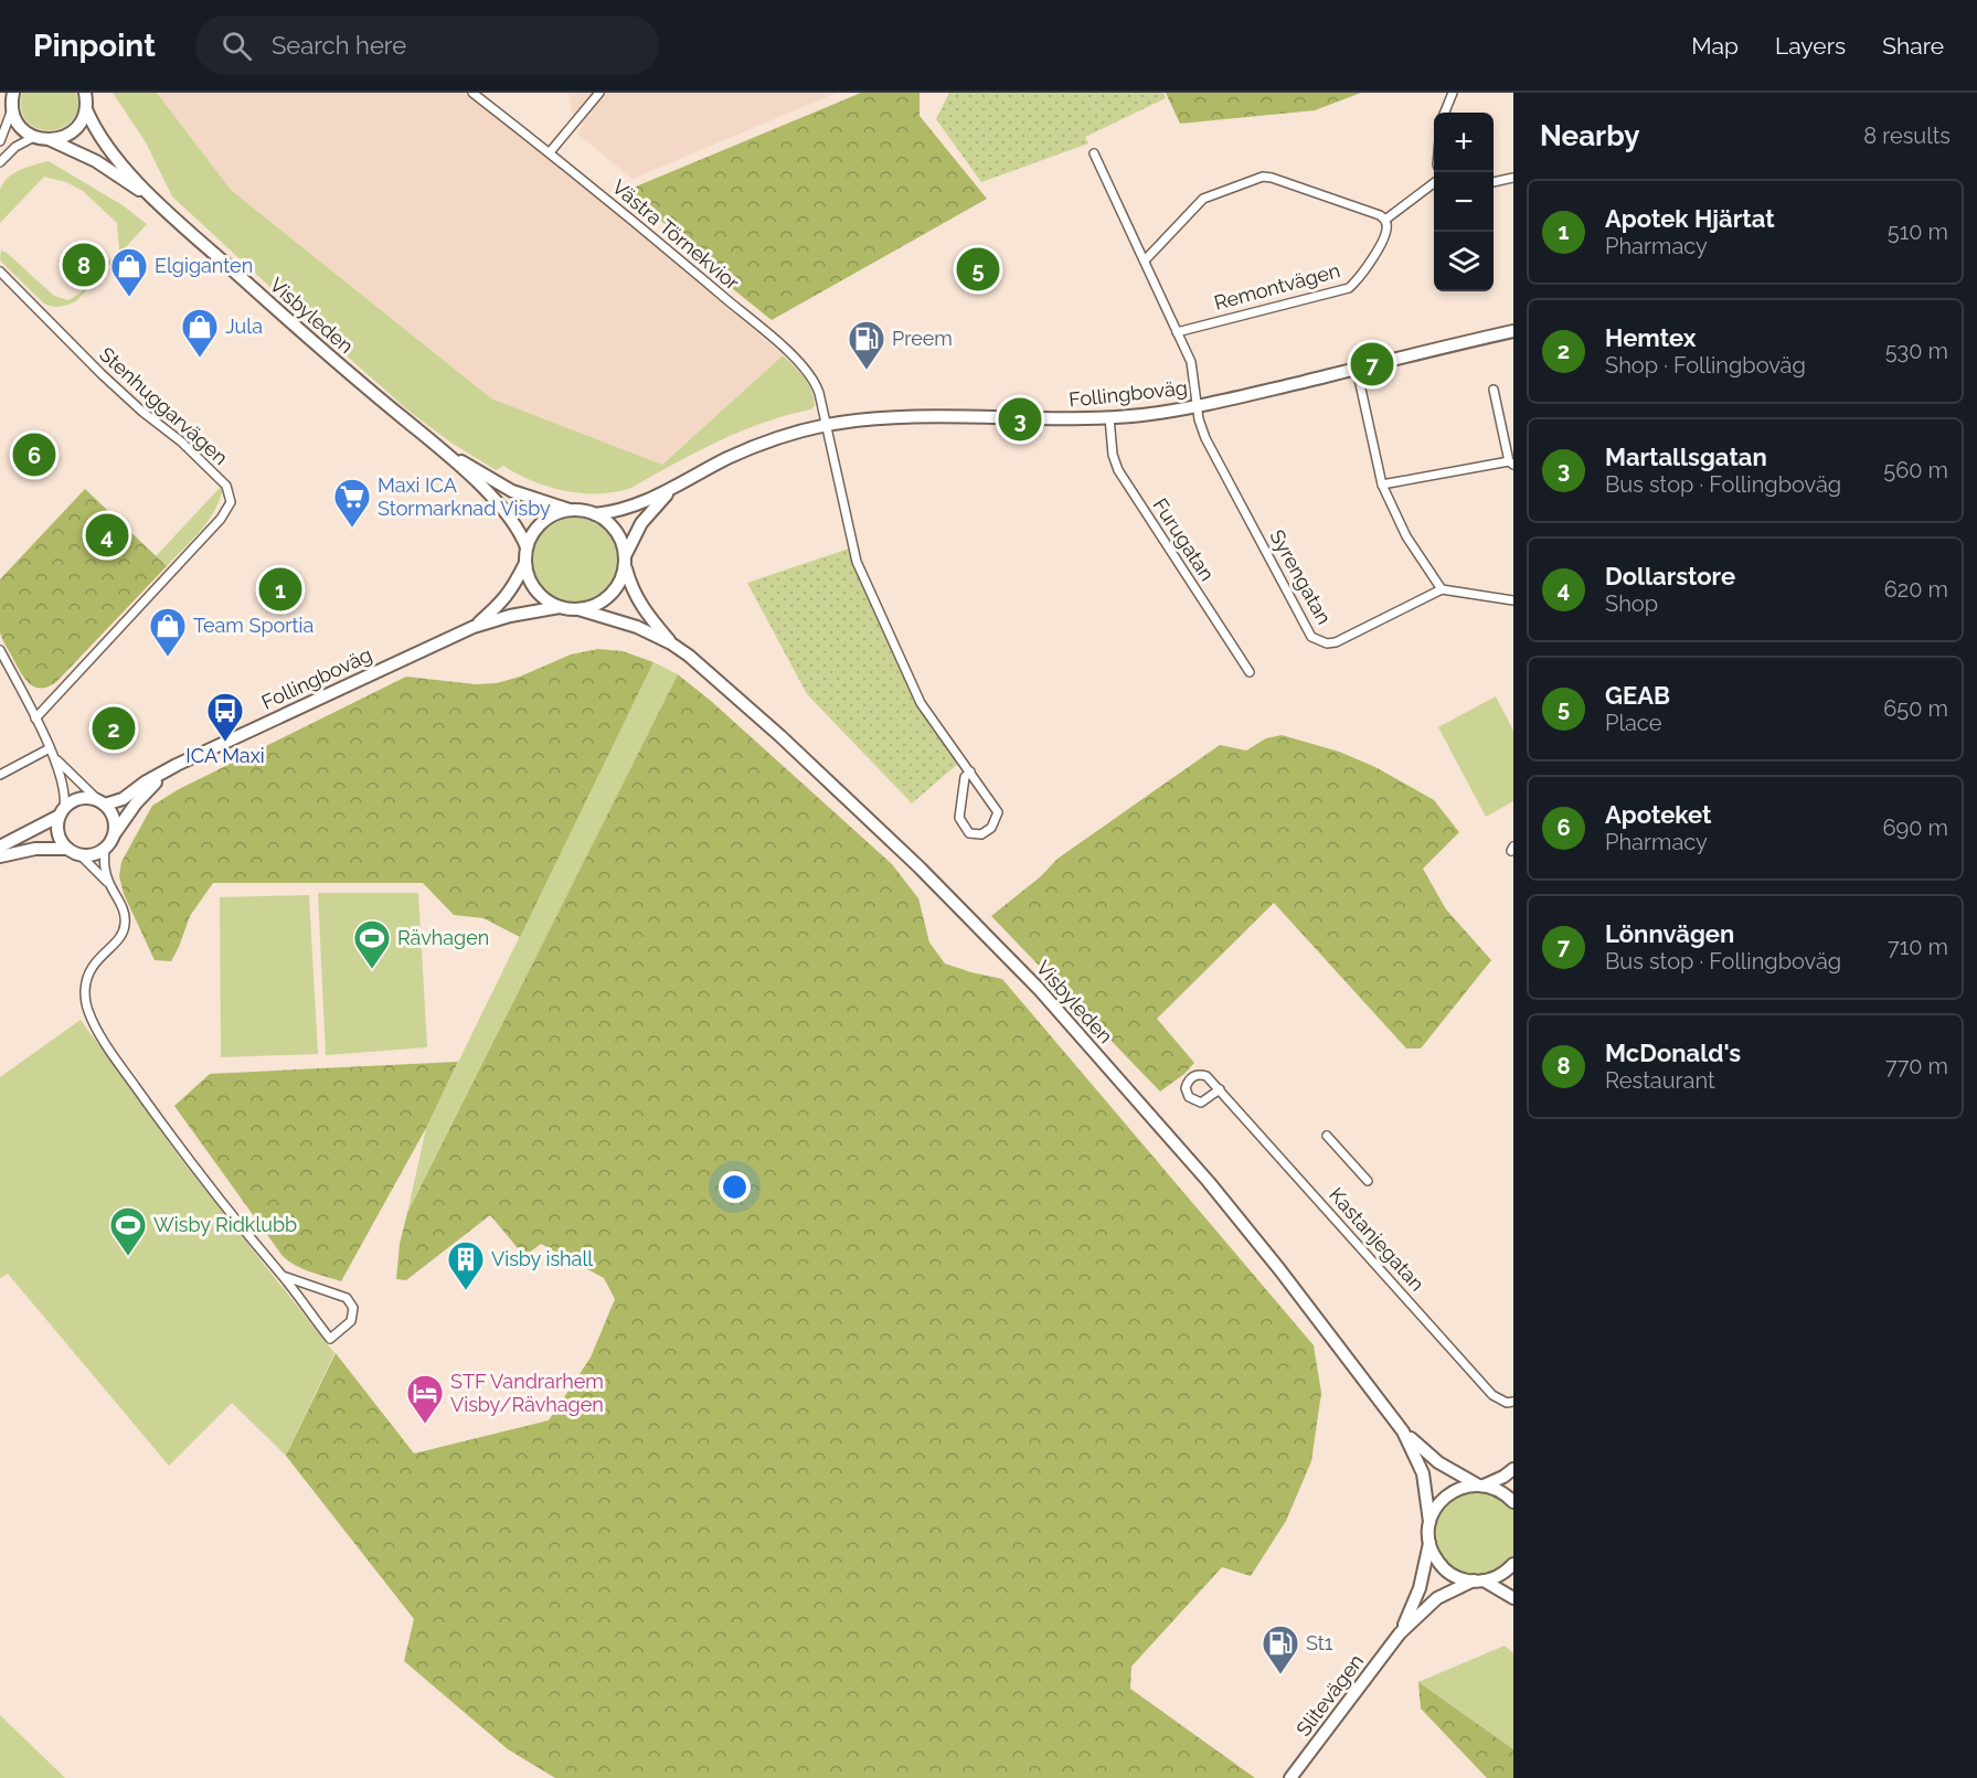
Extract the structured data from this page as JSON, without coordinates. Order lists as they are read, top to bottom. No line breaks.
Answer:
{"streets":{"main road":["Visbyleden","Follingboväg","Slitevägen"],"street":["Västra Törnekvior","Remontvägen","Stenhuggarvägen","Furugatan","Syrengatan","Kastanjegatan"]},"crossings":[["Västra Törnekvior","Follingboväg"],["Visbyleden","Follingboväg"],["Visbyleden","Slitevägen"],["Follingboväg","Furugatan"],["Follingboväg","Syrengatan"]],"places":{"shop":["Elgiganten","Jula","Team Sportia"],"fuel station":["Preem","St1"],"supermarket":["Maxi ICA Stormarknad Visby"],"bus stop":["ICA Maxi"],"sports":["Rävhagen","Wisby Ridklubb"],"building":["Visby ishall"],"hotel":["STF Vandrarhem Visby/Rävhagen"]},"page":{"header":"Pinpoint","search":"Search here","nav":["Map","Layers","Share"],"heading":["Nearby","8 results"],"map_buttons":["+","−"],"list":[{"mark":"1","name":"Apotek Hjärtat","note":"Pharmacy","value":"510 m"},{"mark":"2","name":"Hemtex","note":"Shop · Follingboväg","value":"530 m"},{"mark":"3","name":"Martallsgatan","note":"Bus stop · Follingboväg","value":"560 m"},{"mark":"4","name":"Dollarstore","note":"Shop","value":"620 m"},{"mark":"5","name":"GEAB","note":"Place","value":"650 m"},{"mark":"6","name":"Apoteket","note":"Pharmacy","value":"690 m"},{"mark":"7","name":"Lönnvägen","note":"Bus stop · Follingboväg","value":"710 m"},{"mark":"8","name":"McDonald's","note":"Restaurant","value":"770 m"}],"pins":["8","5","7","3","6","4","1","2"]}}
